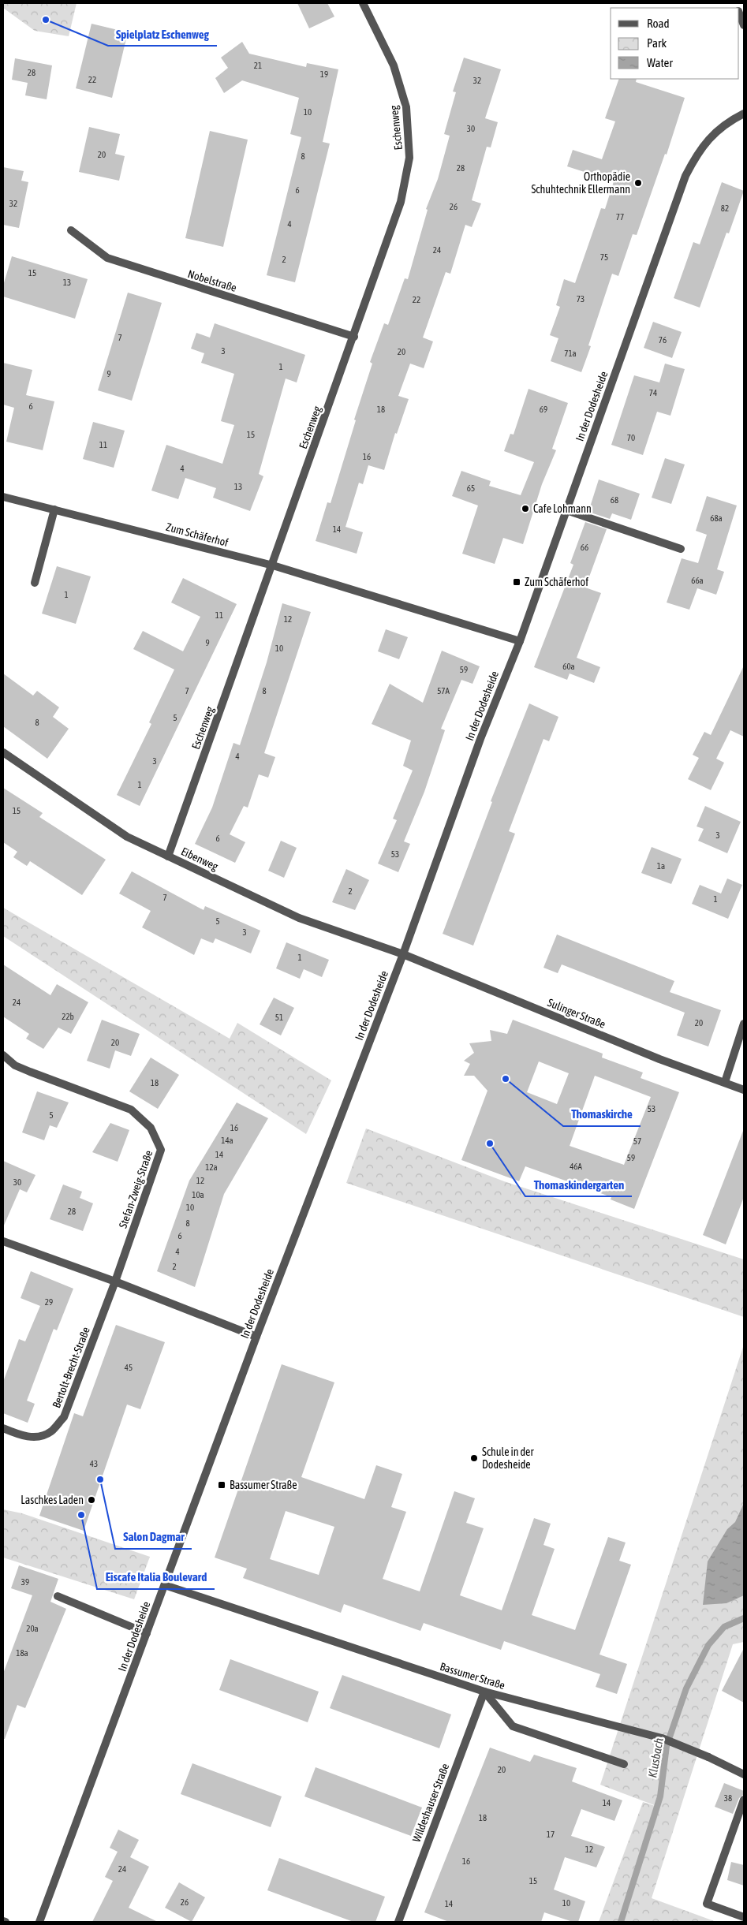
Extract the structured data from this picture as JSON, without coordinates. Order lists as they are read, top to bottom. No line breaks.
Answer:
{"streets":{"street":["Eschenweg","Nobelstraße","In der Dodesheide","Zum Schäferhof","Eibenweg","Sulinger Straße","Stefan-Zweig-Straße","Bertolt-Brecht-Straße","Bassumer Straße","Wildeshauser Straße"]},"crossings":[["Eschenweg","Nobelstraße"],["Eschenweg","Zum Schäferhof"],["Eschenweg","Eibenweg"],["In der Dodesheide","Zum Schäferhof"],["In der Dodesheide","Eibenweg"],["In der Dodesheide","Sulinger Straße"],["In der Dodesheide","Bassumer Straße"],["Eibenweg","Sulinger Straße"],["Stefan-Zweig-Straße","Bertolt-Brecht-Straße"],["Bassumer Straße","Wildeshauser Straße"]],"water":["Klusbach"],"places":{"other":["Spielplatz Eschenweg","Orthopädie Schuhtechnik Ellermann","Cafe Lohmann","Thomaskirche","Thomaskindergarten","Schule in der Dodesheide","Salon Dagmar","Laschkes Laden","Eiscafe Italia Boulevard"],"transit":["Zum Schäferhof","Bassumer Straße"]},"house_numbers":["21","28","19","22","32","10","30","20","8","28","6","32","26","82","77","4","24","75","2","15","13","73","22","7","76","3","20","71a","1","9","74","6","18","69","15","70","11","16","4","13","65","68","68a","14","66","66a","1","11","12","9","10","60a","59","7","8","57A","5","8","4","3","1","15","3","6","53","1a","2","7","1","5","3","1","24","22b","51","20","20","18","53","5","16","14a","57","14","59","46A","12a","12","30","10a","10","28","8","6","4","2","29","45","43","39","20a","18a","20","38","14","18","17","12","16","24","15","26","10","14"],"legend":["Road","Park","Water"]}
